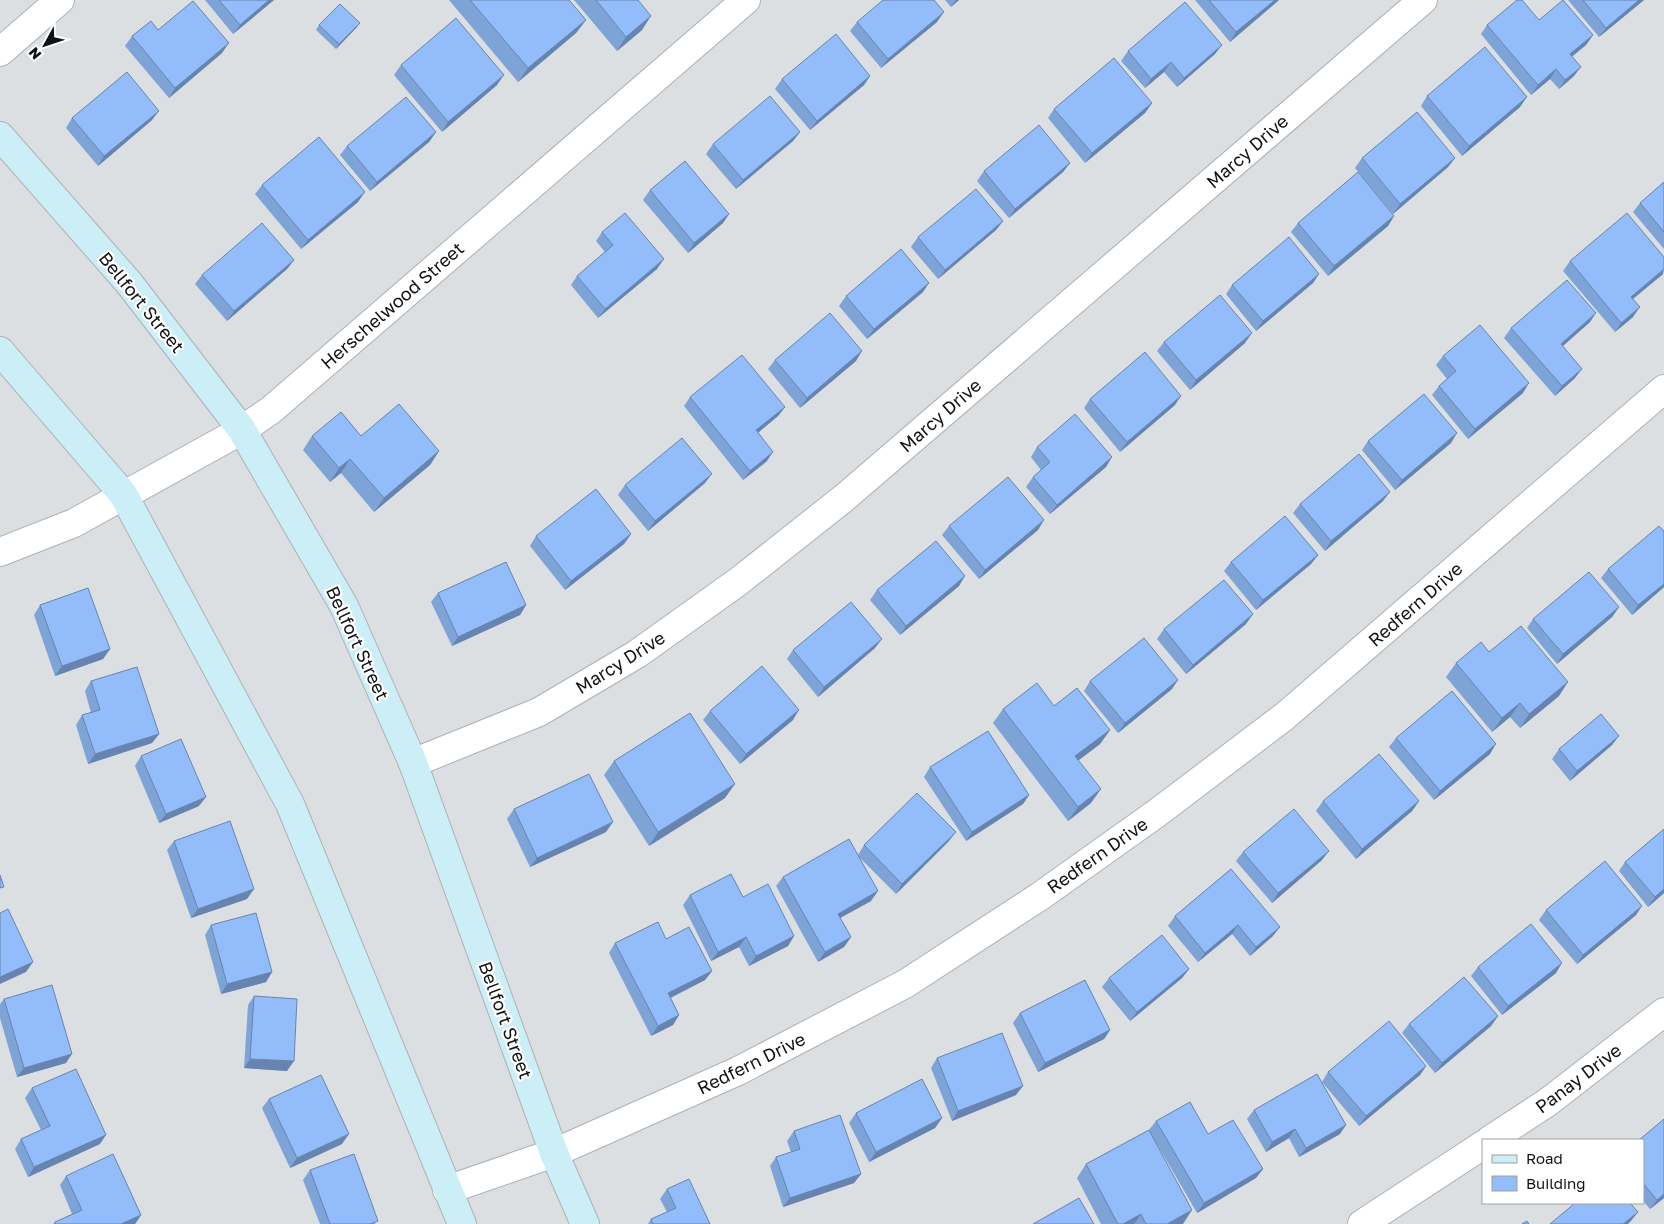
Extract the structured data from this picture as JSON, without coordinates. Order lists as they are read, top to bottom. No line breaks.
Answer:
{"streets":{"main road":["Bellfort Street"],"street":["Marcy Drive","Herschelwood Street","Redfern Drive","Panay Drive"]},"crossings":[["Marcy Drive","Bellfort Street"],["Bellfort Street","Herschelwood Street"],["Bellfort Street","Redfern Drive"]],"legend":["Road","Building"],"north":"bottom left"}
